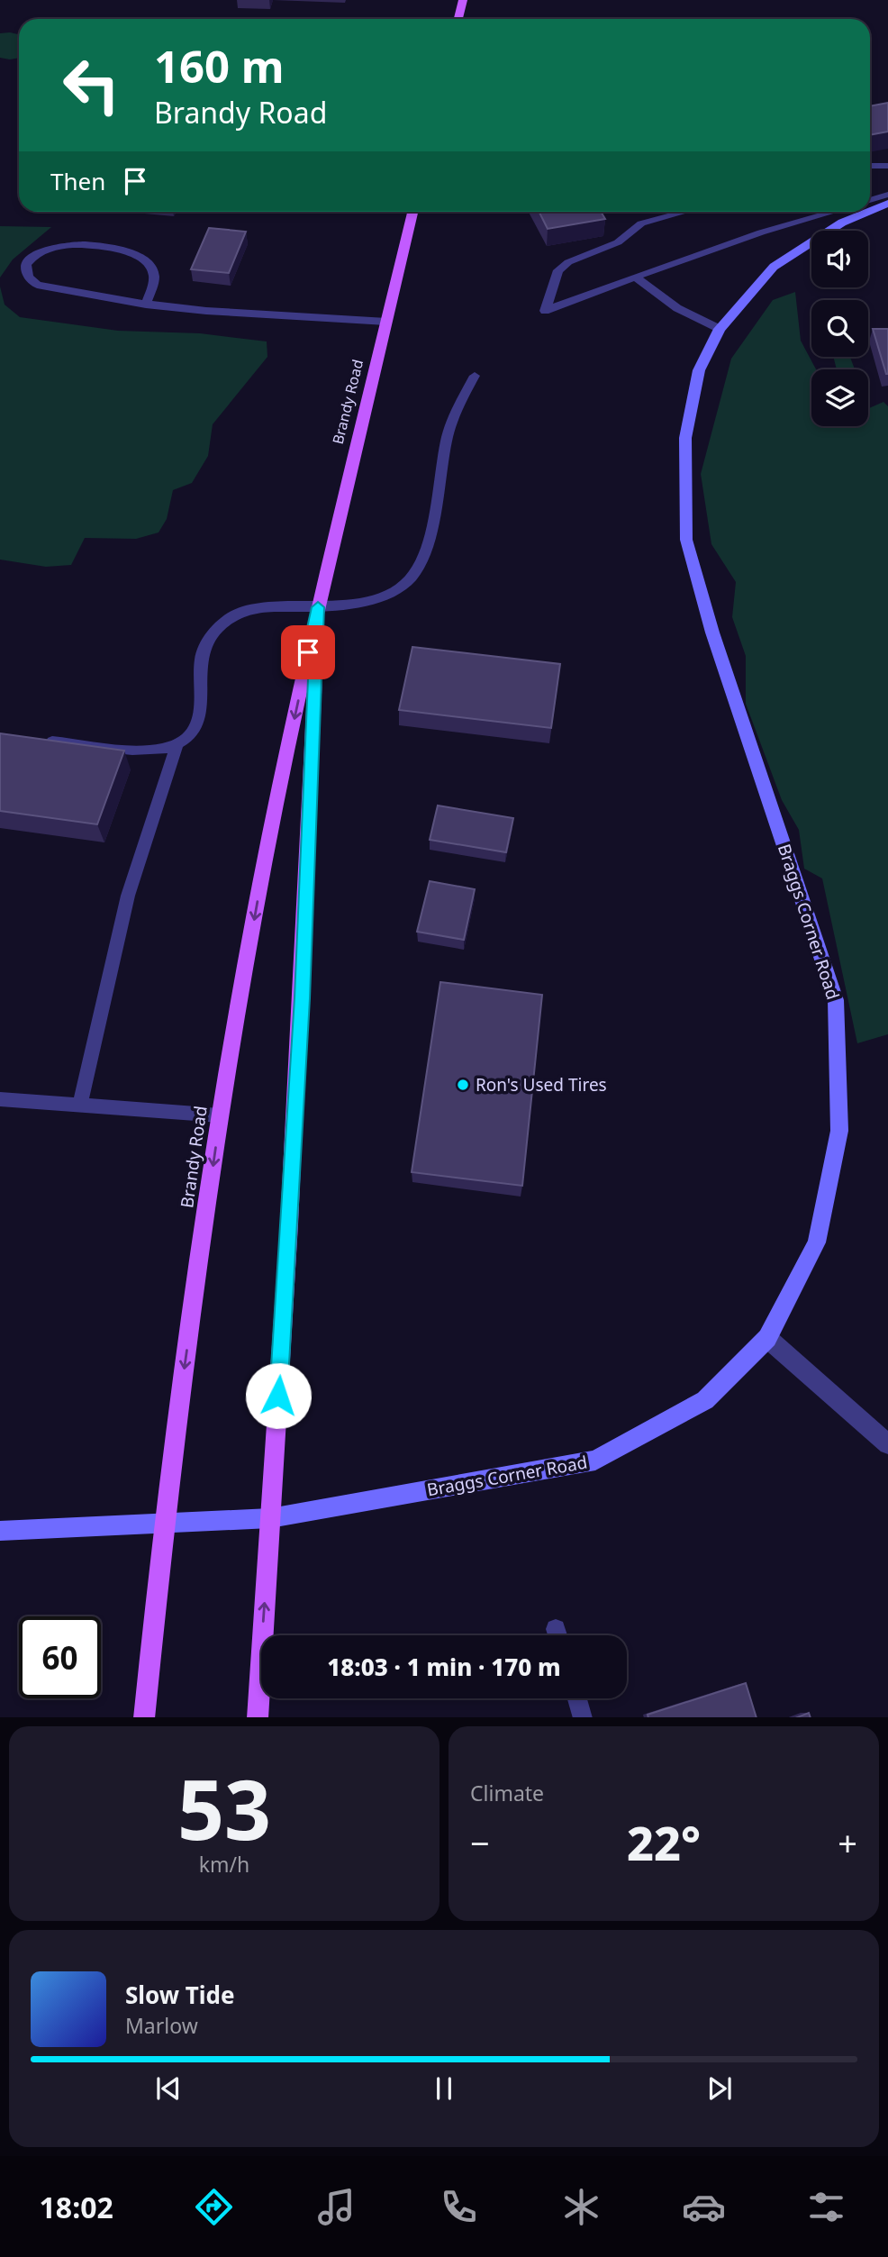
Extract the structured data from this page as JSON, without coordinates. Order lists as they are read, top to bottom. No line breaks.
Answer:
{"streets":{"main road":["Brandy Road","Braggs Corner Road"]},"crossings":[["Brandy Road","Braggs Corner Road"]],"places":["Ron's Used Tires"],"page":{"turn":["160 m","Brandy Road"],"then":"Then","limit":"60","trip":"18:03 · 1 min · 170 m","tile":[["53","km/h"],"Climate"],"heat":["−","22°","+"],"song":["Slow Tide","Marlow"],"tabs":"18:02"}}
